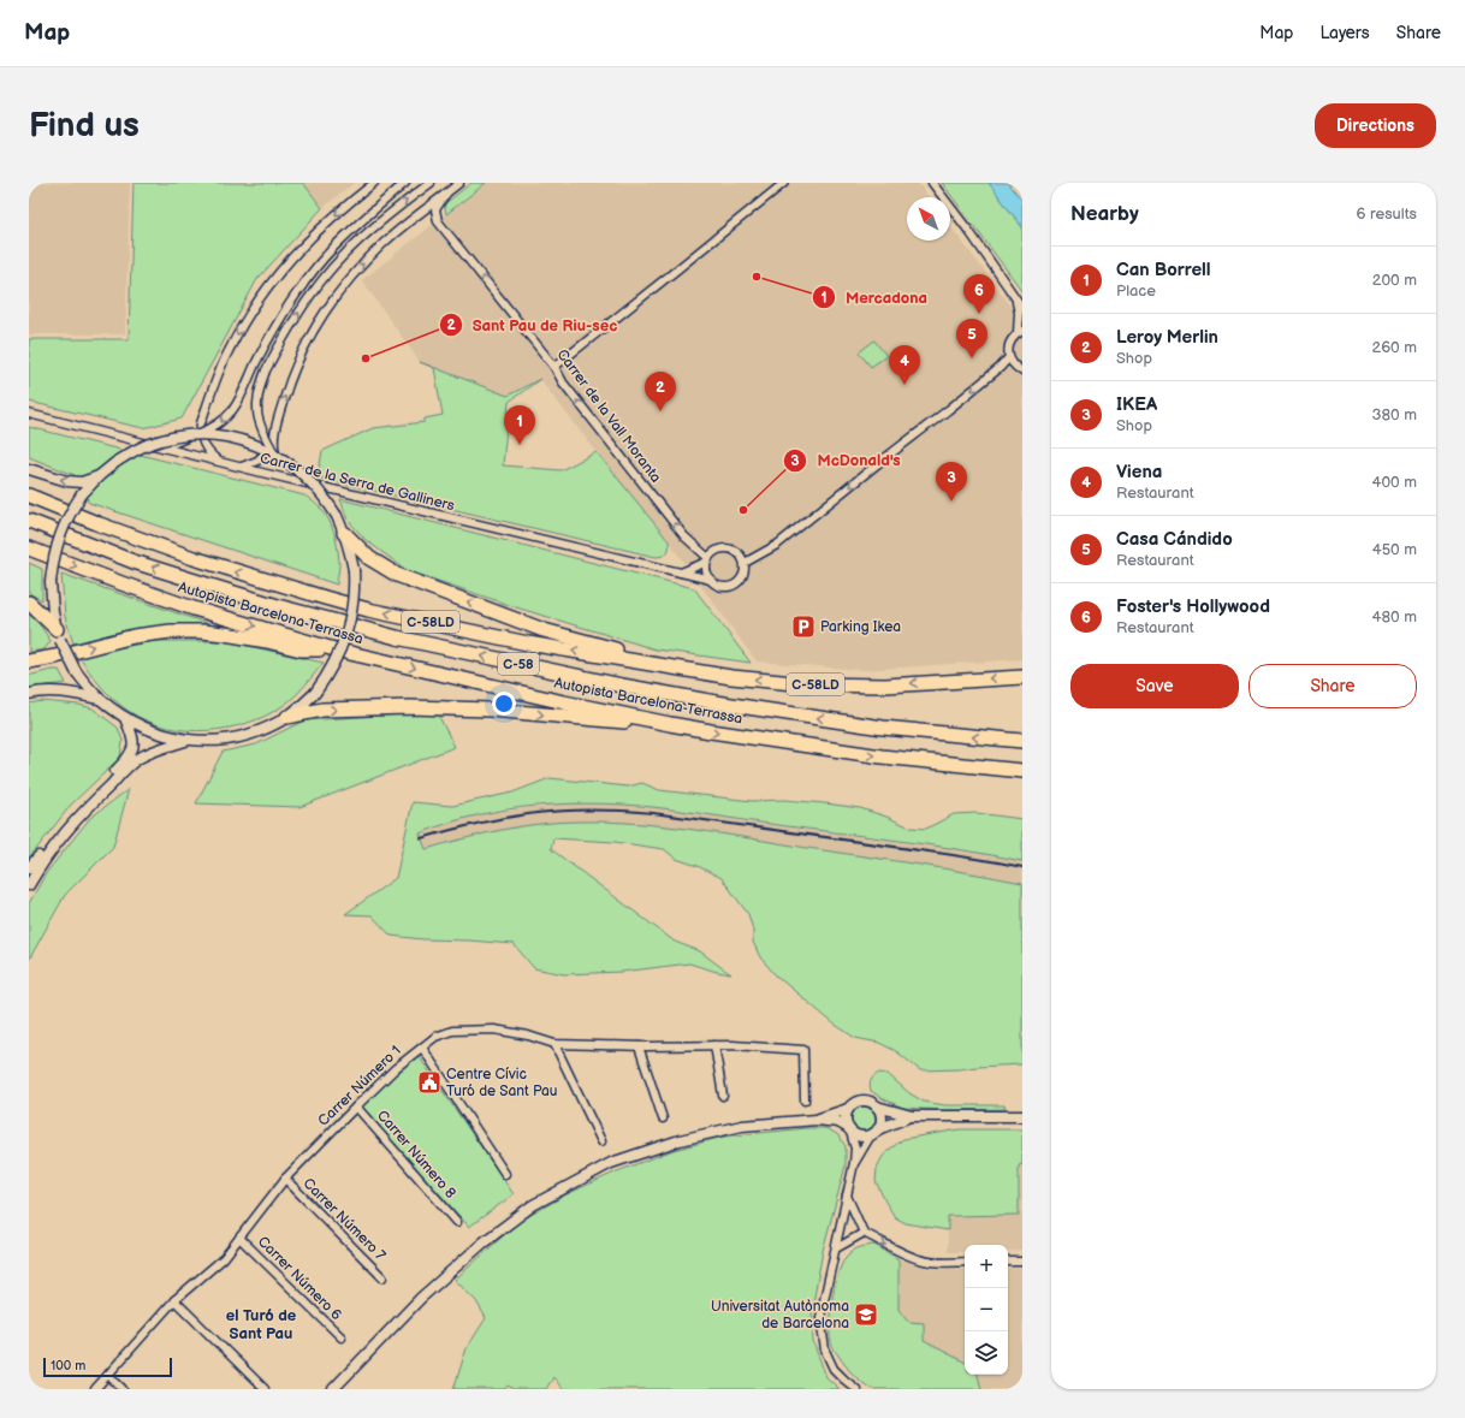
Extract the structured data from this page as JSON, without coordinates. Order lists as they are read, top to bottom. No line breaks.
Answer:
{"streets":{"highway":["Autopista Barcelona-Terrassa","C-58LD","C-58"],"street":["Carrer de la Vall Moranta","Carrer de la Serra de Galliners","Carrer Número 1","Carrer Número 8","Carrer Número 7","Carrer Número 6"]},"crossings":[["Carrer de la Vall Moranta","Carrer de la Serra de Galliners"],["Carrer Número 1","Carrer Número 8"],["Carrer Número 1","Carrer Número 7"],["Carrer Número 1","Carrer Número 6"]],"one_way":["Carrer de la Vall Moranta"],"districts":["el Turó de Sant Pau"],"places":{"other":["Mercadona","Sant Pau de Riu-sec","McDonald's"],"parking":["Parking Ikea"],"public building":["Centre Cívic Turó de Sant Pau"],"school or university":["Universitat Autònoma de Barcelona"]},"scale_bar":"100 m","north":"top left","page":{"header":"Map","nav":["Map","Layers","Share"],"buttons":["Directions",["Save","Share"]],"title":"Find us","heading":["Nearby","6 results"],"list":[{"mark":"1","name":"Can Borrell","note":"Place","value":"200 m"},{"mark":"2","name":"Leroy Merlin","note":"Shop","value":"260 m"},{"mark":"3","name":"IKEA","note":"Shop","value":"380 m"},{"mark":"4","name":"Viena","note":"Restaurant","value":"400 m"},{"mark":"5","name":"Casa Cándido","note":"Restaurant","value":"450 m"},{"mark":"6","name":"Foster's Hollywood","note":"Restaurant","value":"480 m"}],"pins":["6","5","4","2","1","3"],"map_buttons":["+","−"],"scale":"100 m"}}
